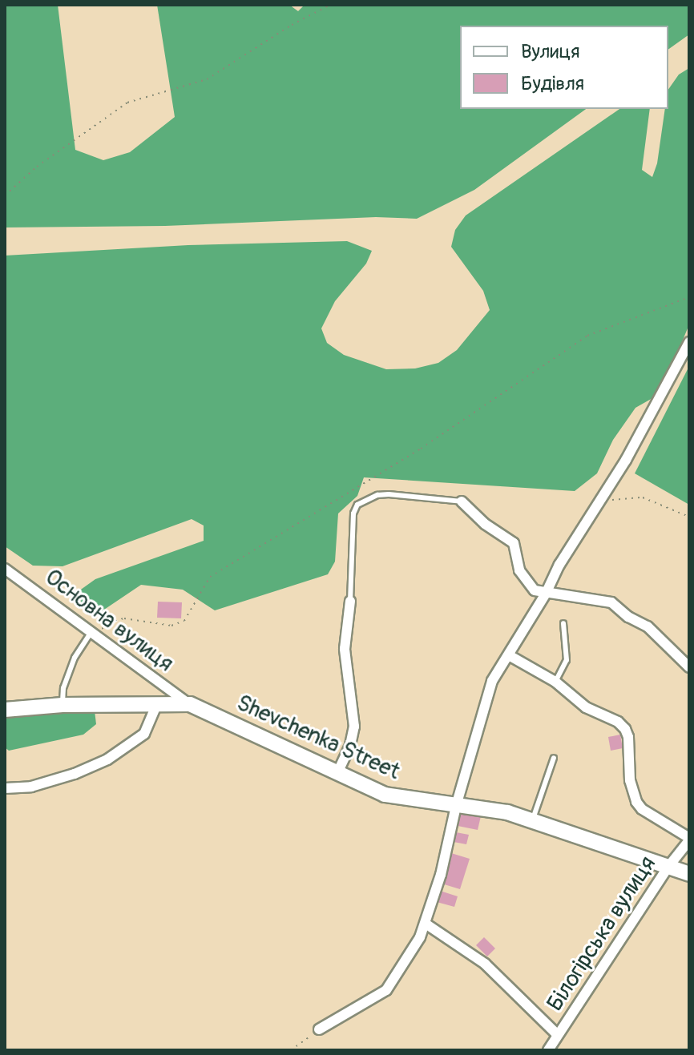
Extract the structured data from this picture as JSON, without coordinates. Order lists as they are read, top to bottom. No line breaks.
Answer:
{"streets":{"street":["Основна вулиця","Shevchenka Street","Білогірська вулиця"]},"crossings":[["Основна вулиця","Shevchenka Street"],["Shevchenka Street","Білогірська вулиця"]],"legend":["Вулиця","Будівля"]}
